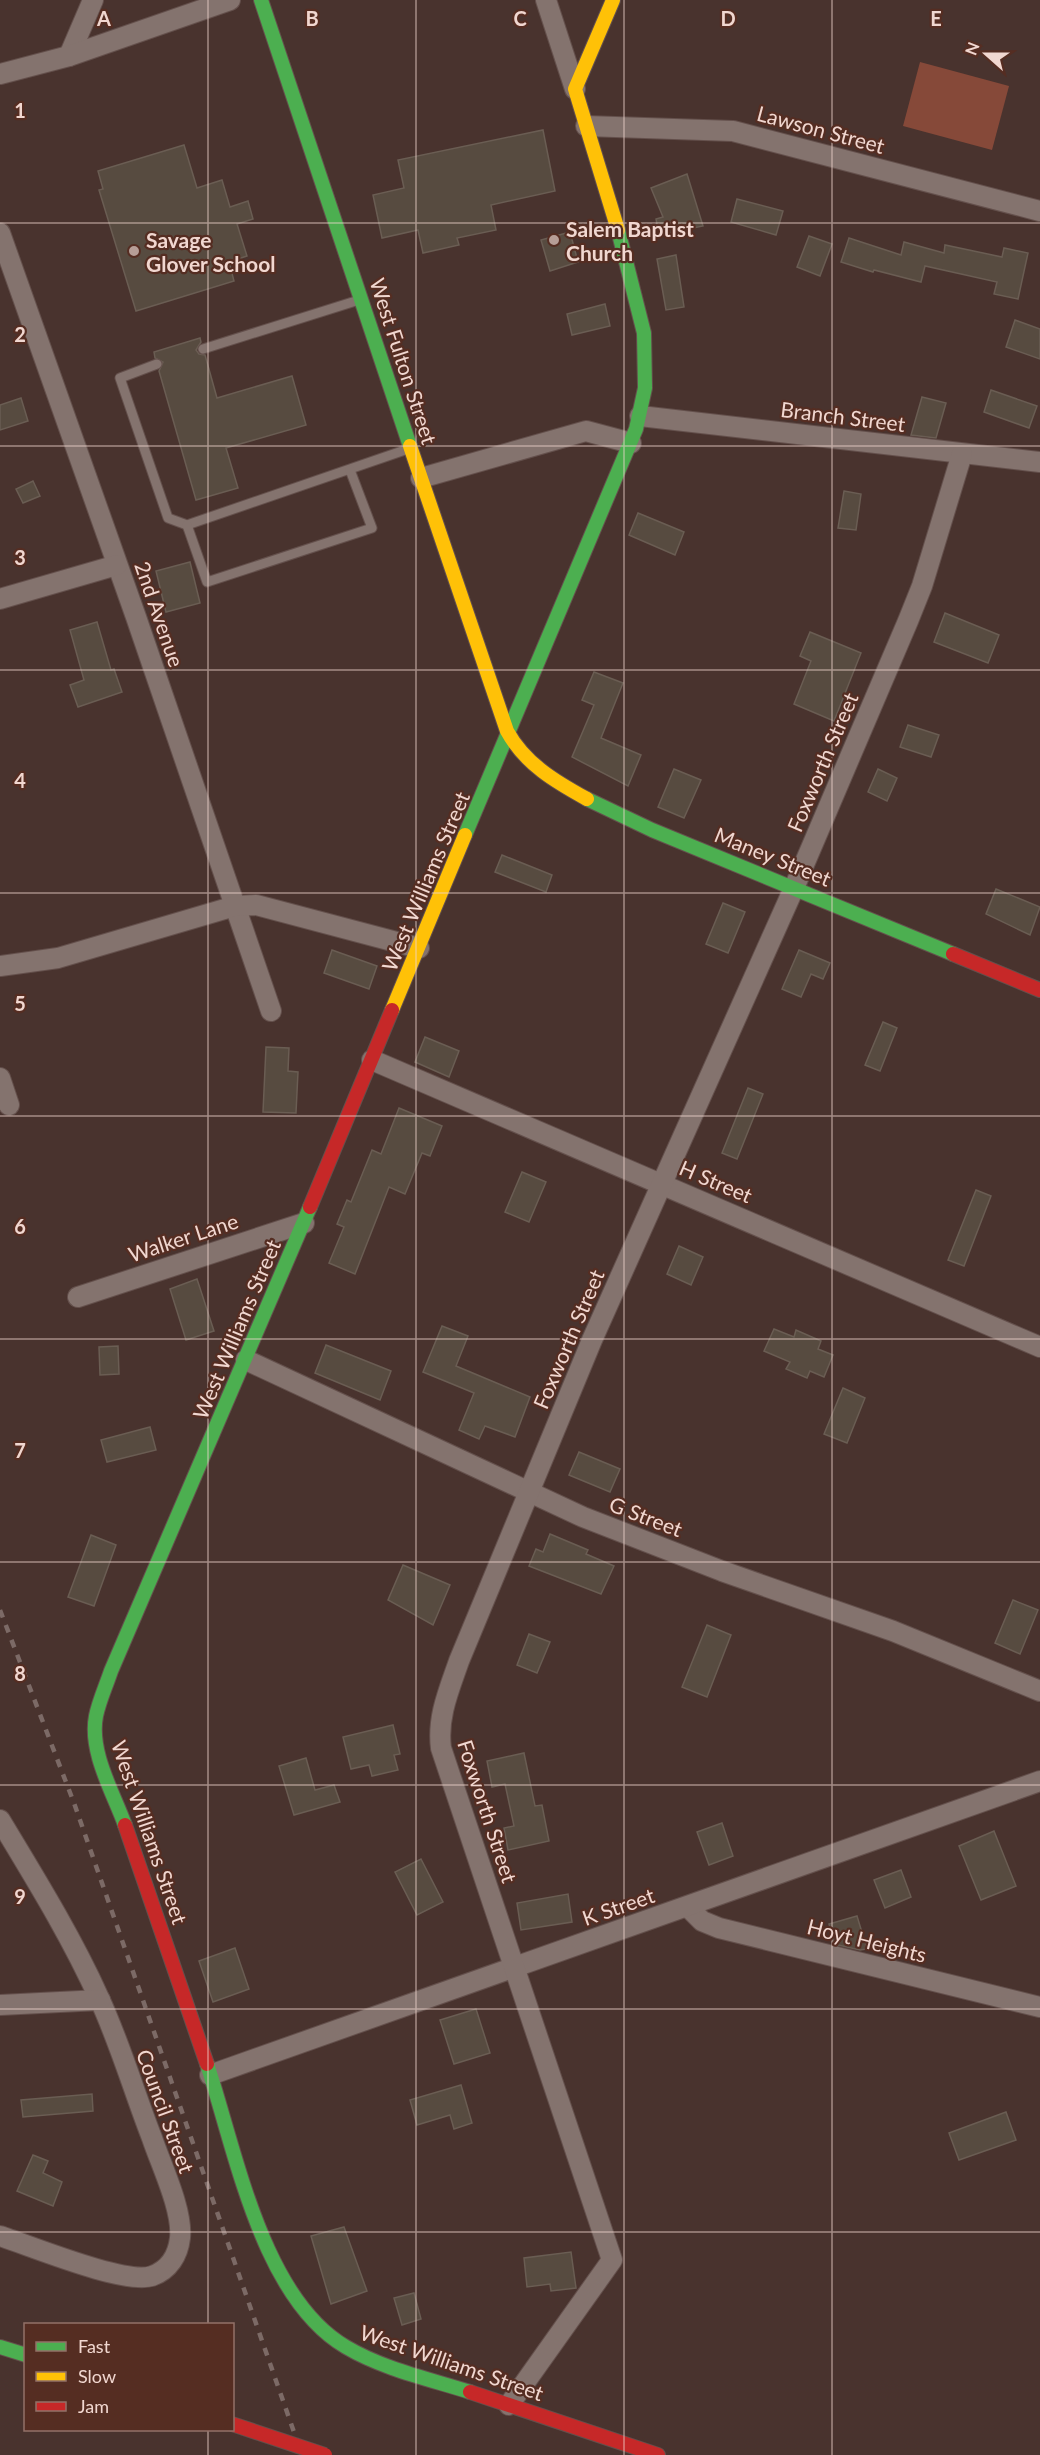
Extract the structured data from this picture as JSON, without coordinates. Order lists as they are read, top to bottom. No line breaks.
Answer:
{"streets":{"main road":["West Fulton Street","Maney Street","West Williams Street"],"street":["Lawson Street","Branch Street","2nd Avenue","Foxworth Street","H Street","Walker Lane","G Street","K Street","Hoyt Heights","Council Street"]},"crossings":[["Lawson Street","West Williams Street"],["West Fulton Street","Maney Street"],["West Fulton Street","West Williams Street"],["Branch Street","Foxworth Street"],["Branch Street","West Williams Street"],["Foxworth Street","Maney Street"],["Foxworth Street","West Williams Street"],["Foxworth Street","H Street"],["Foxworth Street","G Street"],["Foxworth Street","K Street"],["Maney Street","West Williams Street"],["West Williams Street","H Street"],["West Williams Street","Walker Lane"],["West Williams Street","G Street"],["West Williams Street","K Street"],["K Street","Hoyt Heights"]],"places":["Salem Baptist Church","Savage Glover School"],"legend":["Fast","Slow","Jam"],"north":"left","grid":{"columns":["A","B","C","D","E"],"rows":["1","2","3","4","5","6","7","8","9"]}}
